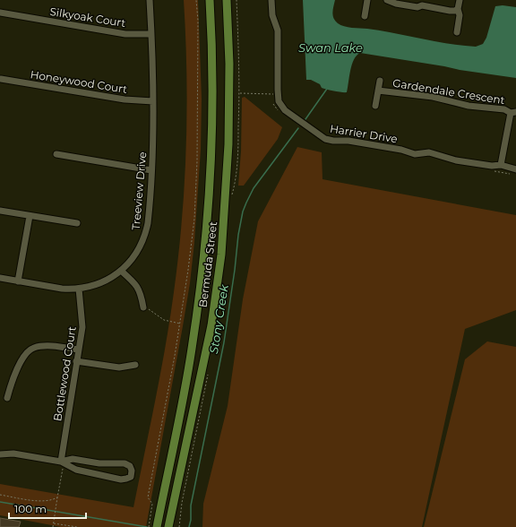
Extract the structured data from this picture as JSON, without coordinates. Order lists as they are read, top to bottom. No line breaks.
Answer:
{"streets":{"main road":["Bermuda Street"],"street":["Silkyoak Court","Honeywood Court","Gardendale Crescent","Harrier Drive","Treeview Drive","Bottlewood Court"]},"crossings":[["Silkyoak Court","Treeview Drive"],["Honeywood Court","Treeview Drive"],["Treeview Drive","Bottlewood Court"]],"water":["Swan Lake","Stony Creek"],"scale_bar":"100 m"}
